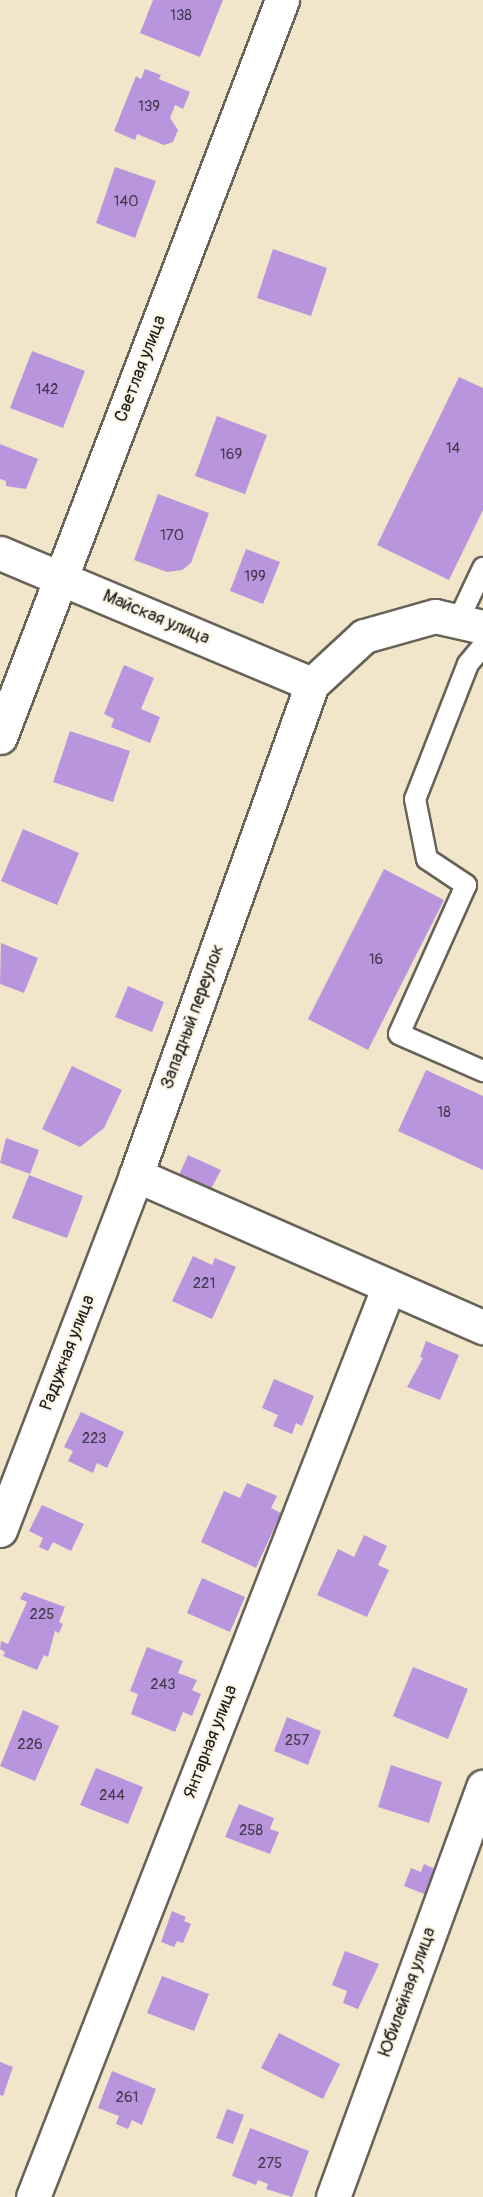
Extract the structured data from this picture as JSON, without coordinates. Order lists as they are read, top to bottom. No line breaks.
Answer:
{"streets":{"street":["Светлая улица","Майская улица","Западный переулок","Радужная улица","Янтарная улица","Юбилейная улица"]},"crossings":[["Светлая улица","Майская улица"],["Майская улица","Западный переулок"],["Западный переулок","Радужная улица"]],"house_numbers":["138","139","140","142","14","169","170","199","16","18","221","223","225","243","257","226","244","258","261","275"]}
